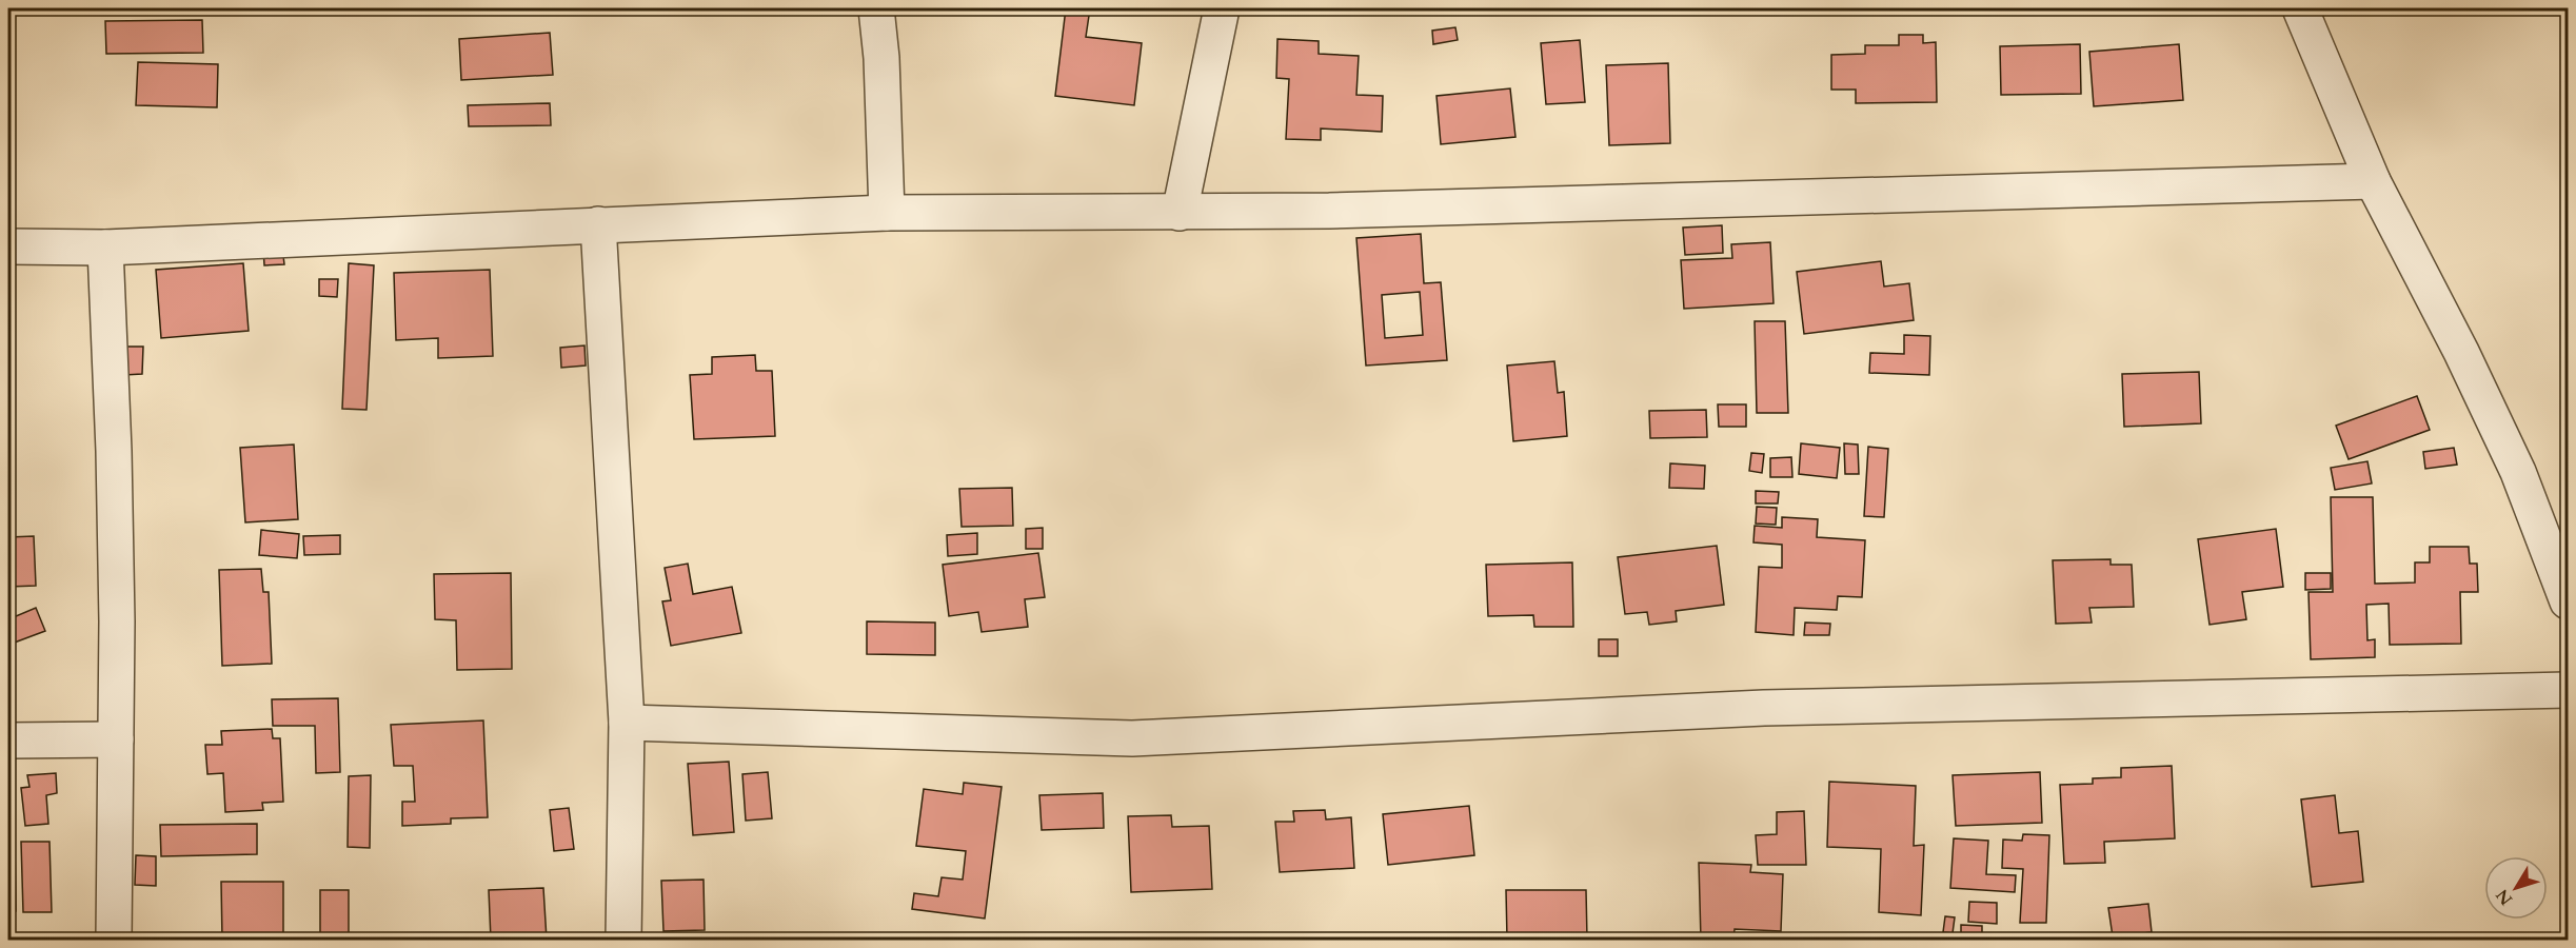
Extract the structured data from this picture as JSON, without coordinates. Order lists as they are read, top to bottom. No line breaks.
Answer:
{"north":"bottom left"}
